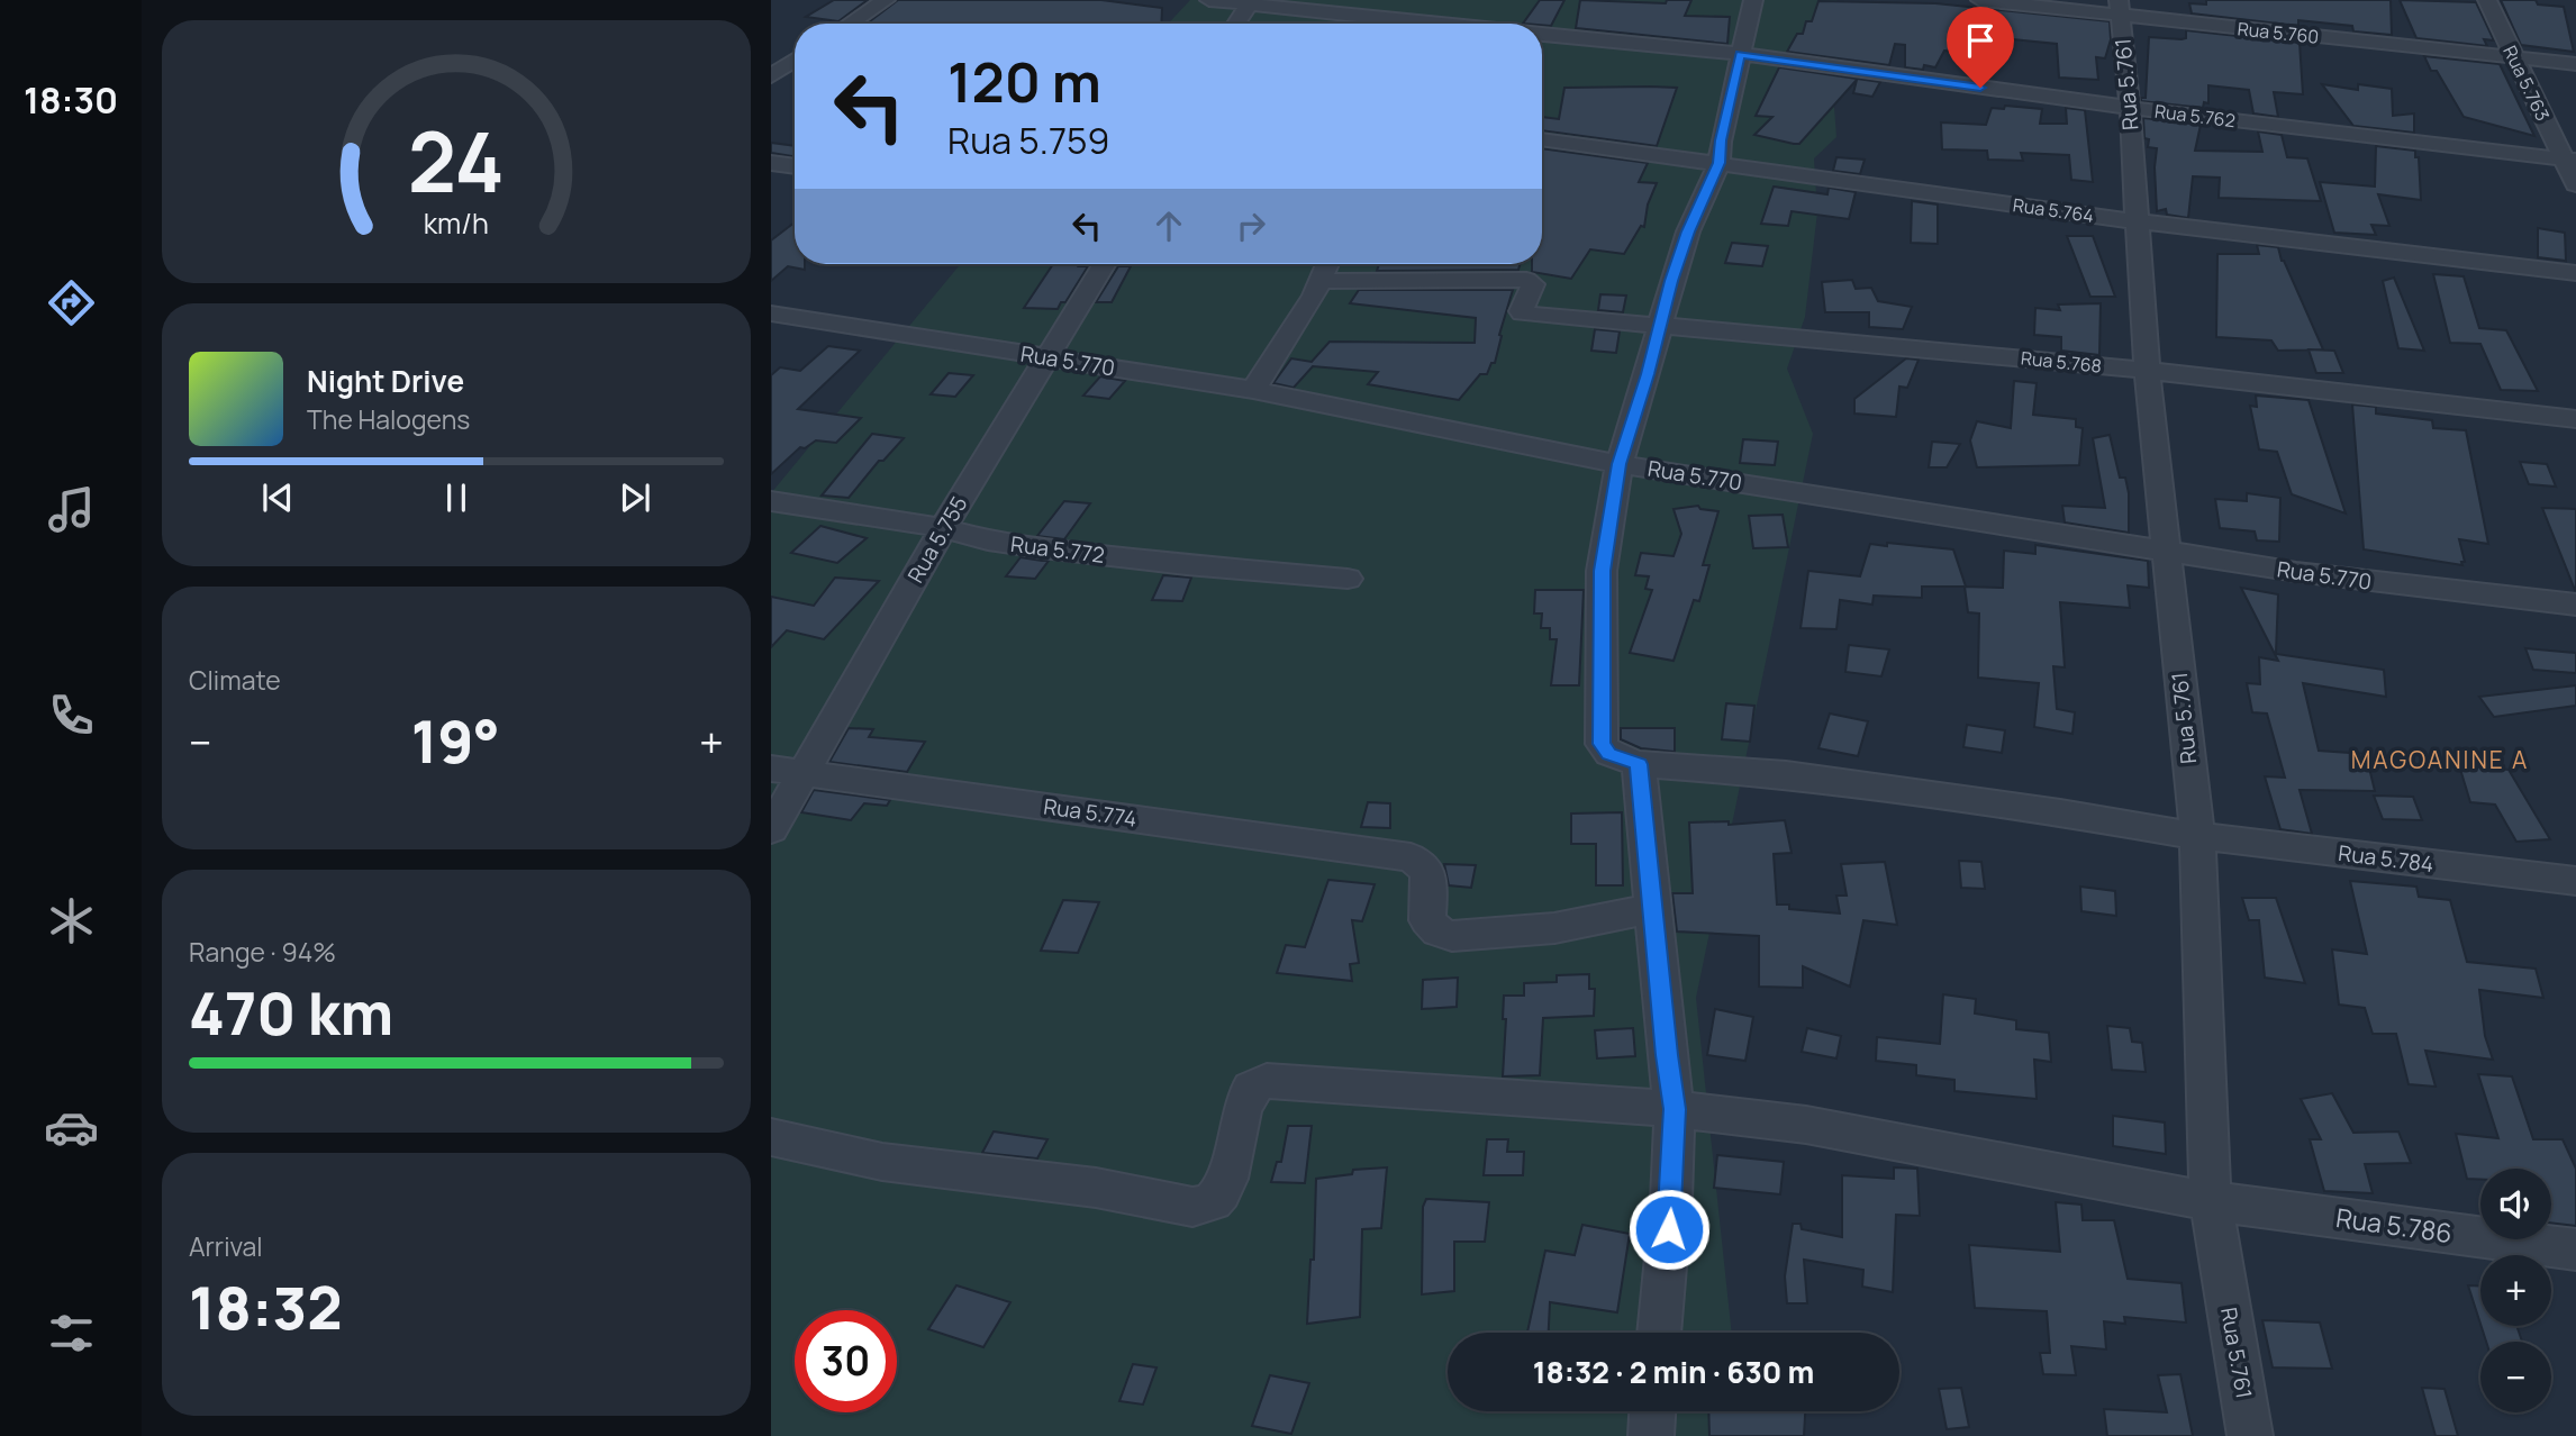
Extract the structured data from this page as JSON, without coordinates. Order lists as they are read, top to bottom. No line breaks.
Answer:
{"streets":{"street":["Rua 5.760","Rua 5.763","Rua 5.761","Rua 5.762","Rua 5.764","Rua 5.770","Rua 5.768","Rua 5.755","Rua 5.772","Rua 5.774","Rua 5.784","Rua 5.786"]},"crossings":[["Rua 5.760","Rua 5.763"],["Rua 5.760","Rua 5.761"],["Rua 5.763","Rua 5.762"],["Rua 5.761","Rua 5.762"],["Rua 5.761","Rua 5.764"],["Rua 5.761","Rua 5.770"],["Rua 5.761","Rua 5.768"],["Rua 5.761","Rua 5.784"],["Rua 5.761","Rua 5.786"],["Rua 5.770","Rua 5.755"],["Rua 5.755","Rua 5.772"],["Rua 5.755","Rua 5.774"]],"districts":["MAGOANINE A"],"page":{"tabs":"18:30","turn":["120 m","Rua 5.759"],"song":["Night Drive","The Halogens"],"tile":["Climate",["Range · 94%","470 km"],["Arrival","18:32"]],"heat":["−","19°","+"],"map_buttons":["+","−"],"limit":"30","trip":"18:32 · 2 min · 630 m","gauge":["24","km/h"]}}
